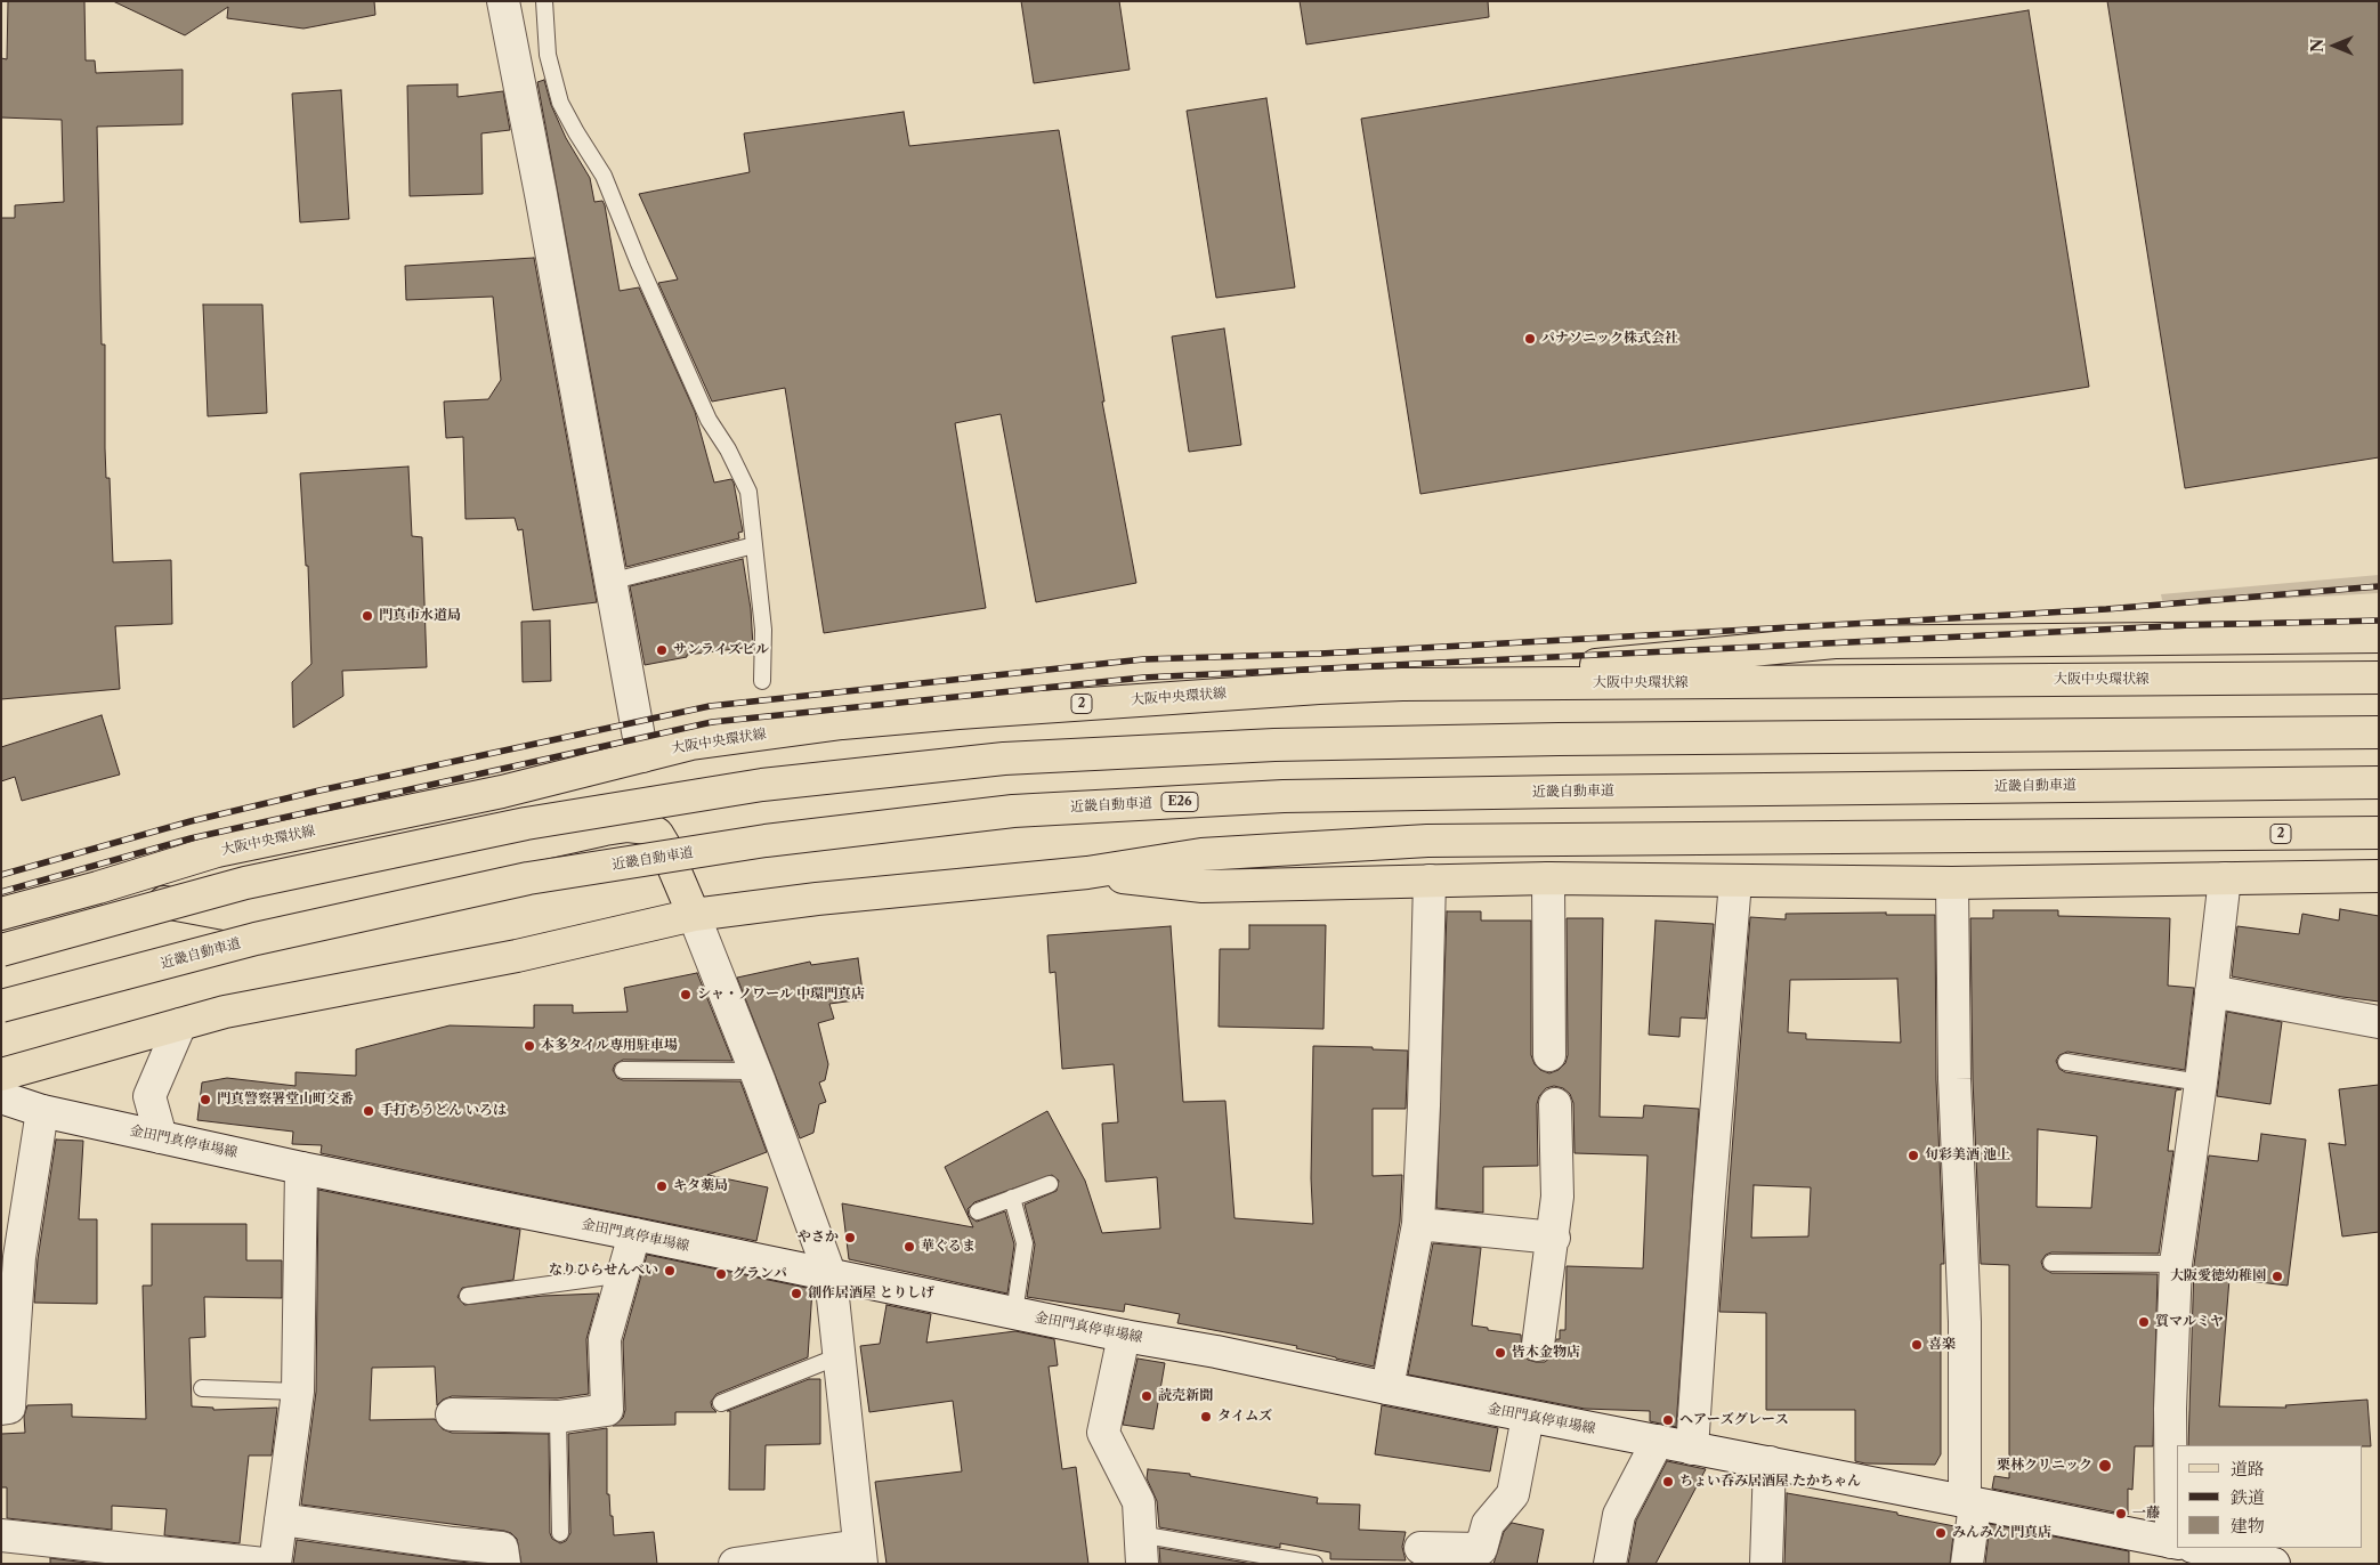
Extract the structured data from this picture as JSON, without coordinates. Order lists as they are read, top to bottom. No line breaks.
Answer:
{"streets":{"main road":["大阪中央環状線","2","近畿自動車道","E26"],"street":["金田門真停車場線"]},"places":["パナソニック株式会社","門真市水道局","サンライズビル","シャ・ノワール 中環門真店","本多タイル専用駐車場","門真警察署堂山町交番","手打ちうどん いろは","旬彩美酒 池上","キタ薬局","やさか","華ぐるま","なりひらせんべい","グランパ","大阪愛徳幼稚園","創作居酒屋 とりしげ","質マルミヤ","喜楽","皆木金物店","読売新聞","タイムズ","ヘアーズグレース","栗林クリニック","ちょい呑み居酒屋 たかちゃん","一藤","みんみん 門真店"],"legend":["道路","鉄道","建物"],"north":"left"}
